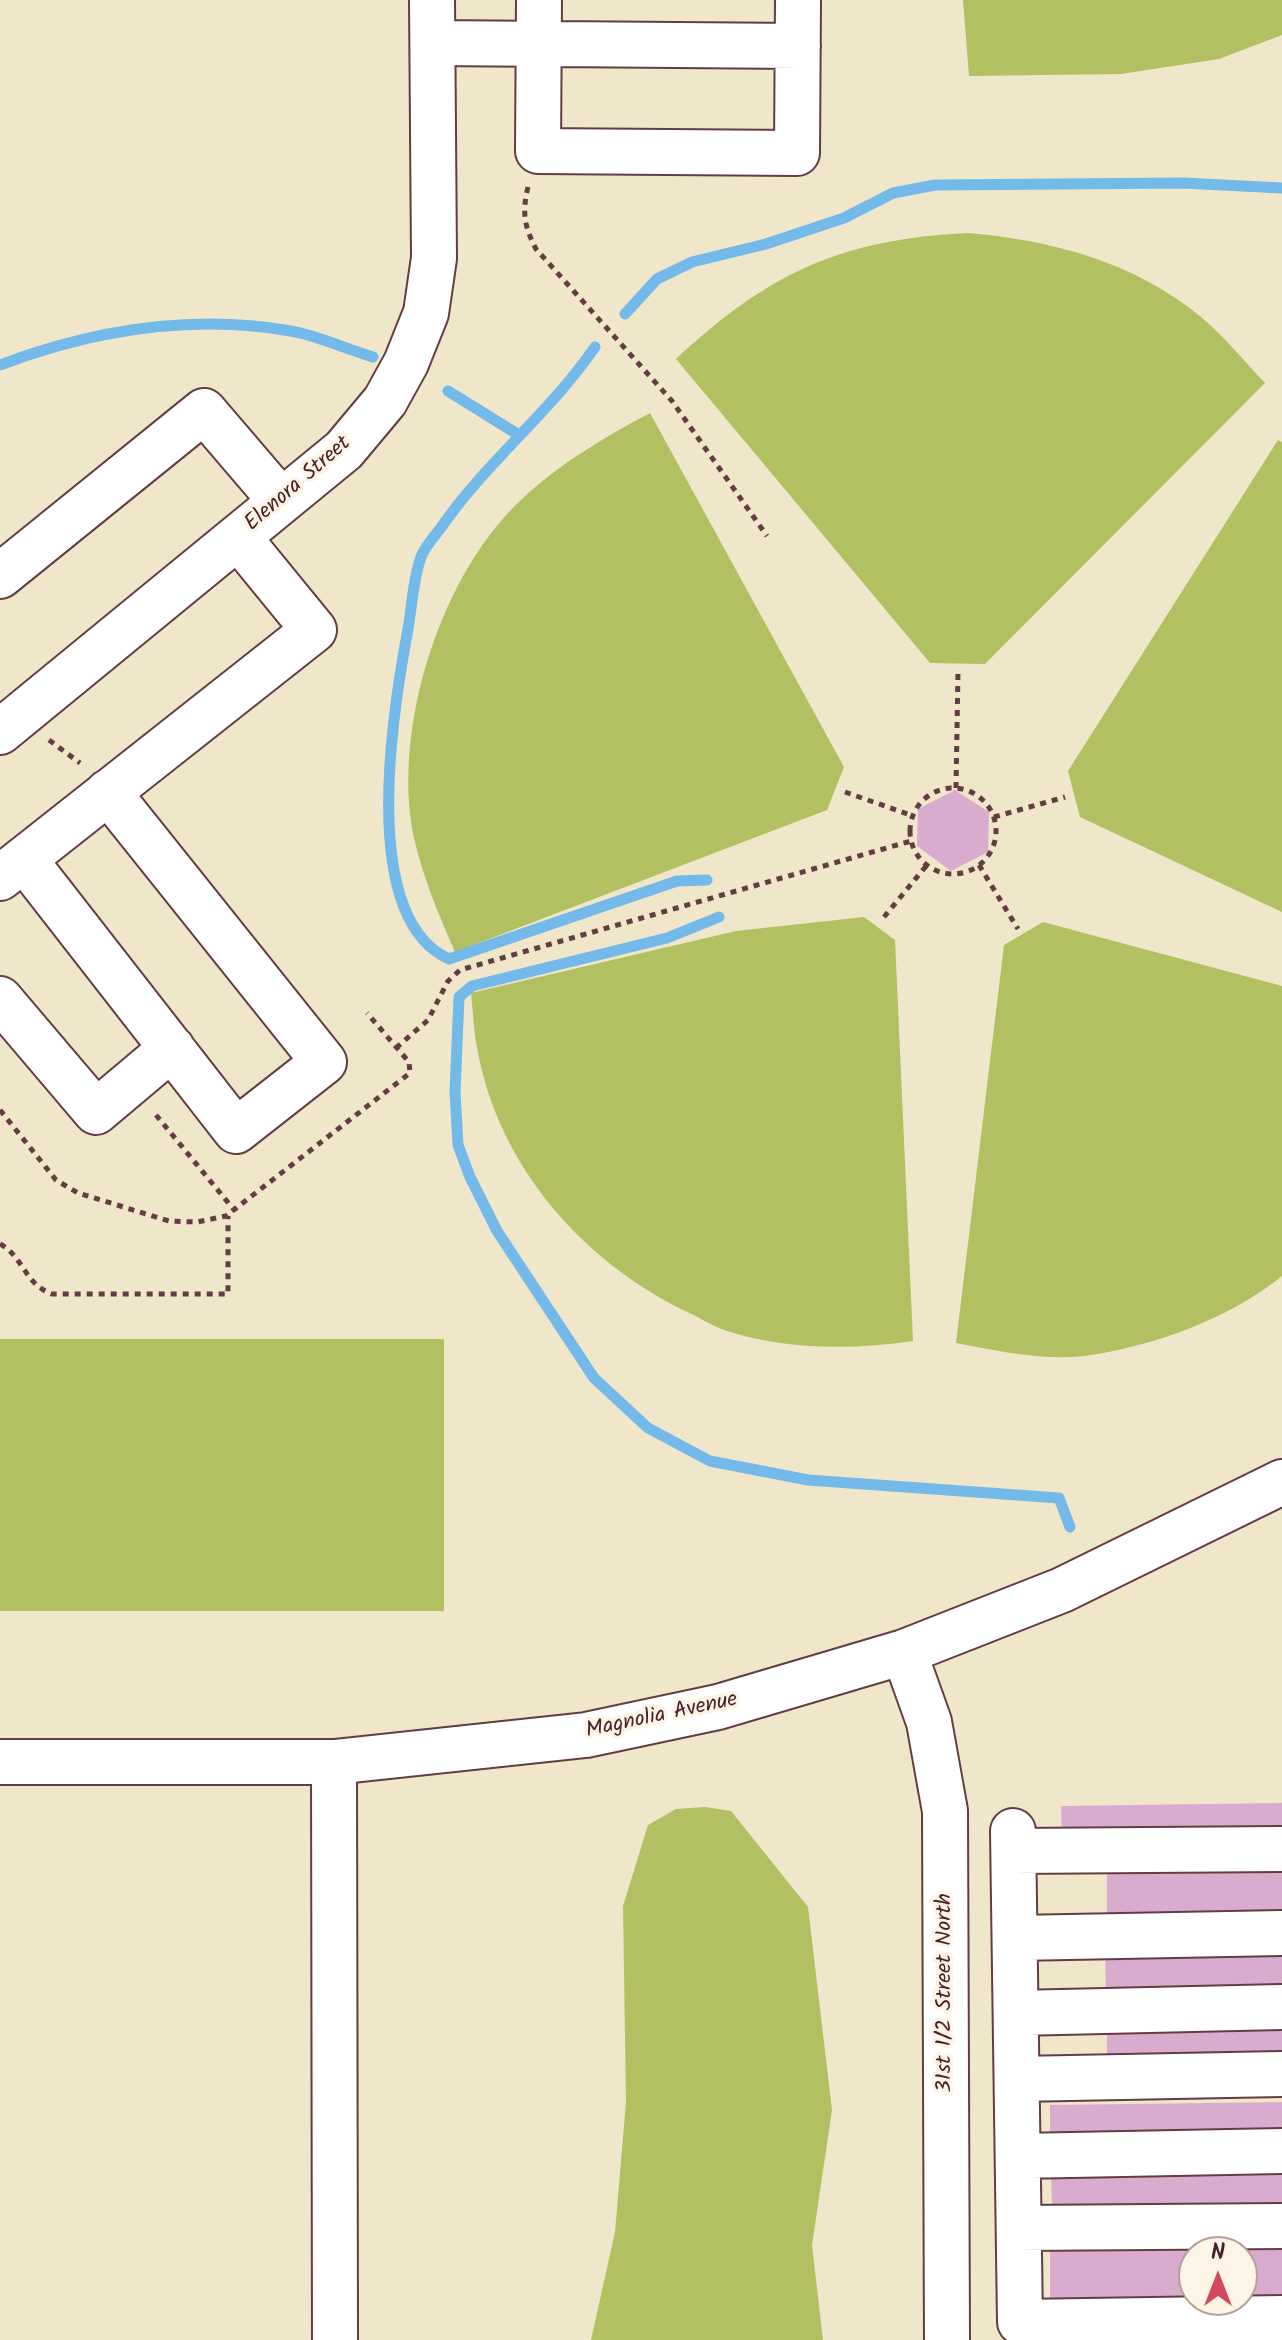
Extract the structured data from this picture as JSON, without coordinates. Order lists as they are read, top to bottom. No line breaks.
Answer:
{"streets":{"street":["Elenora Street","Magnolia Avenue","31st 1/2 Street North"]},"crossings":[["Magnolia Avenue","31st 1/2 Street North"]],"north":"top"}
